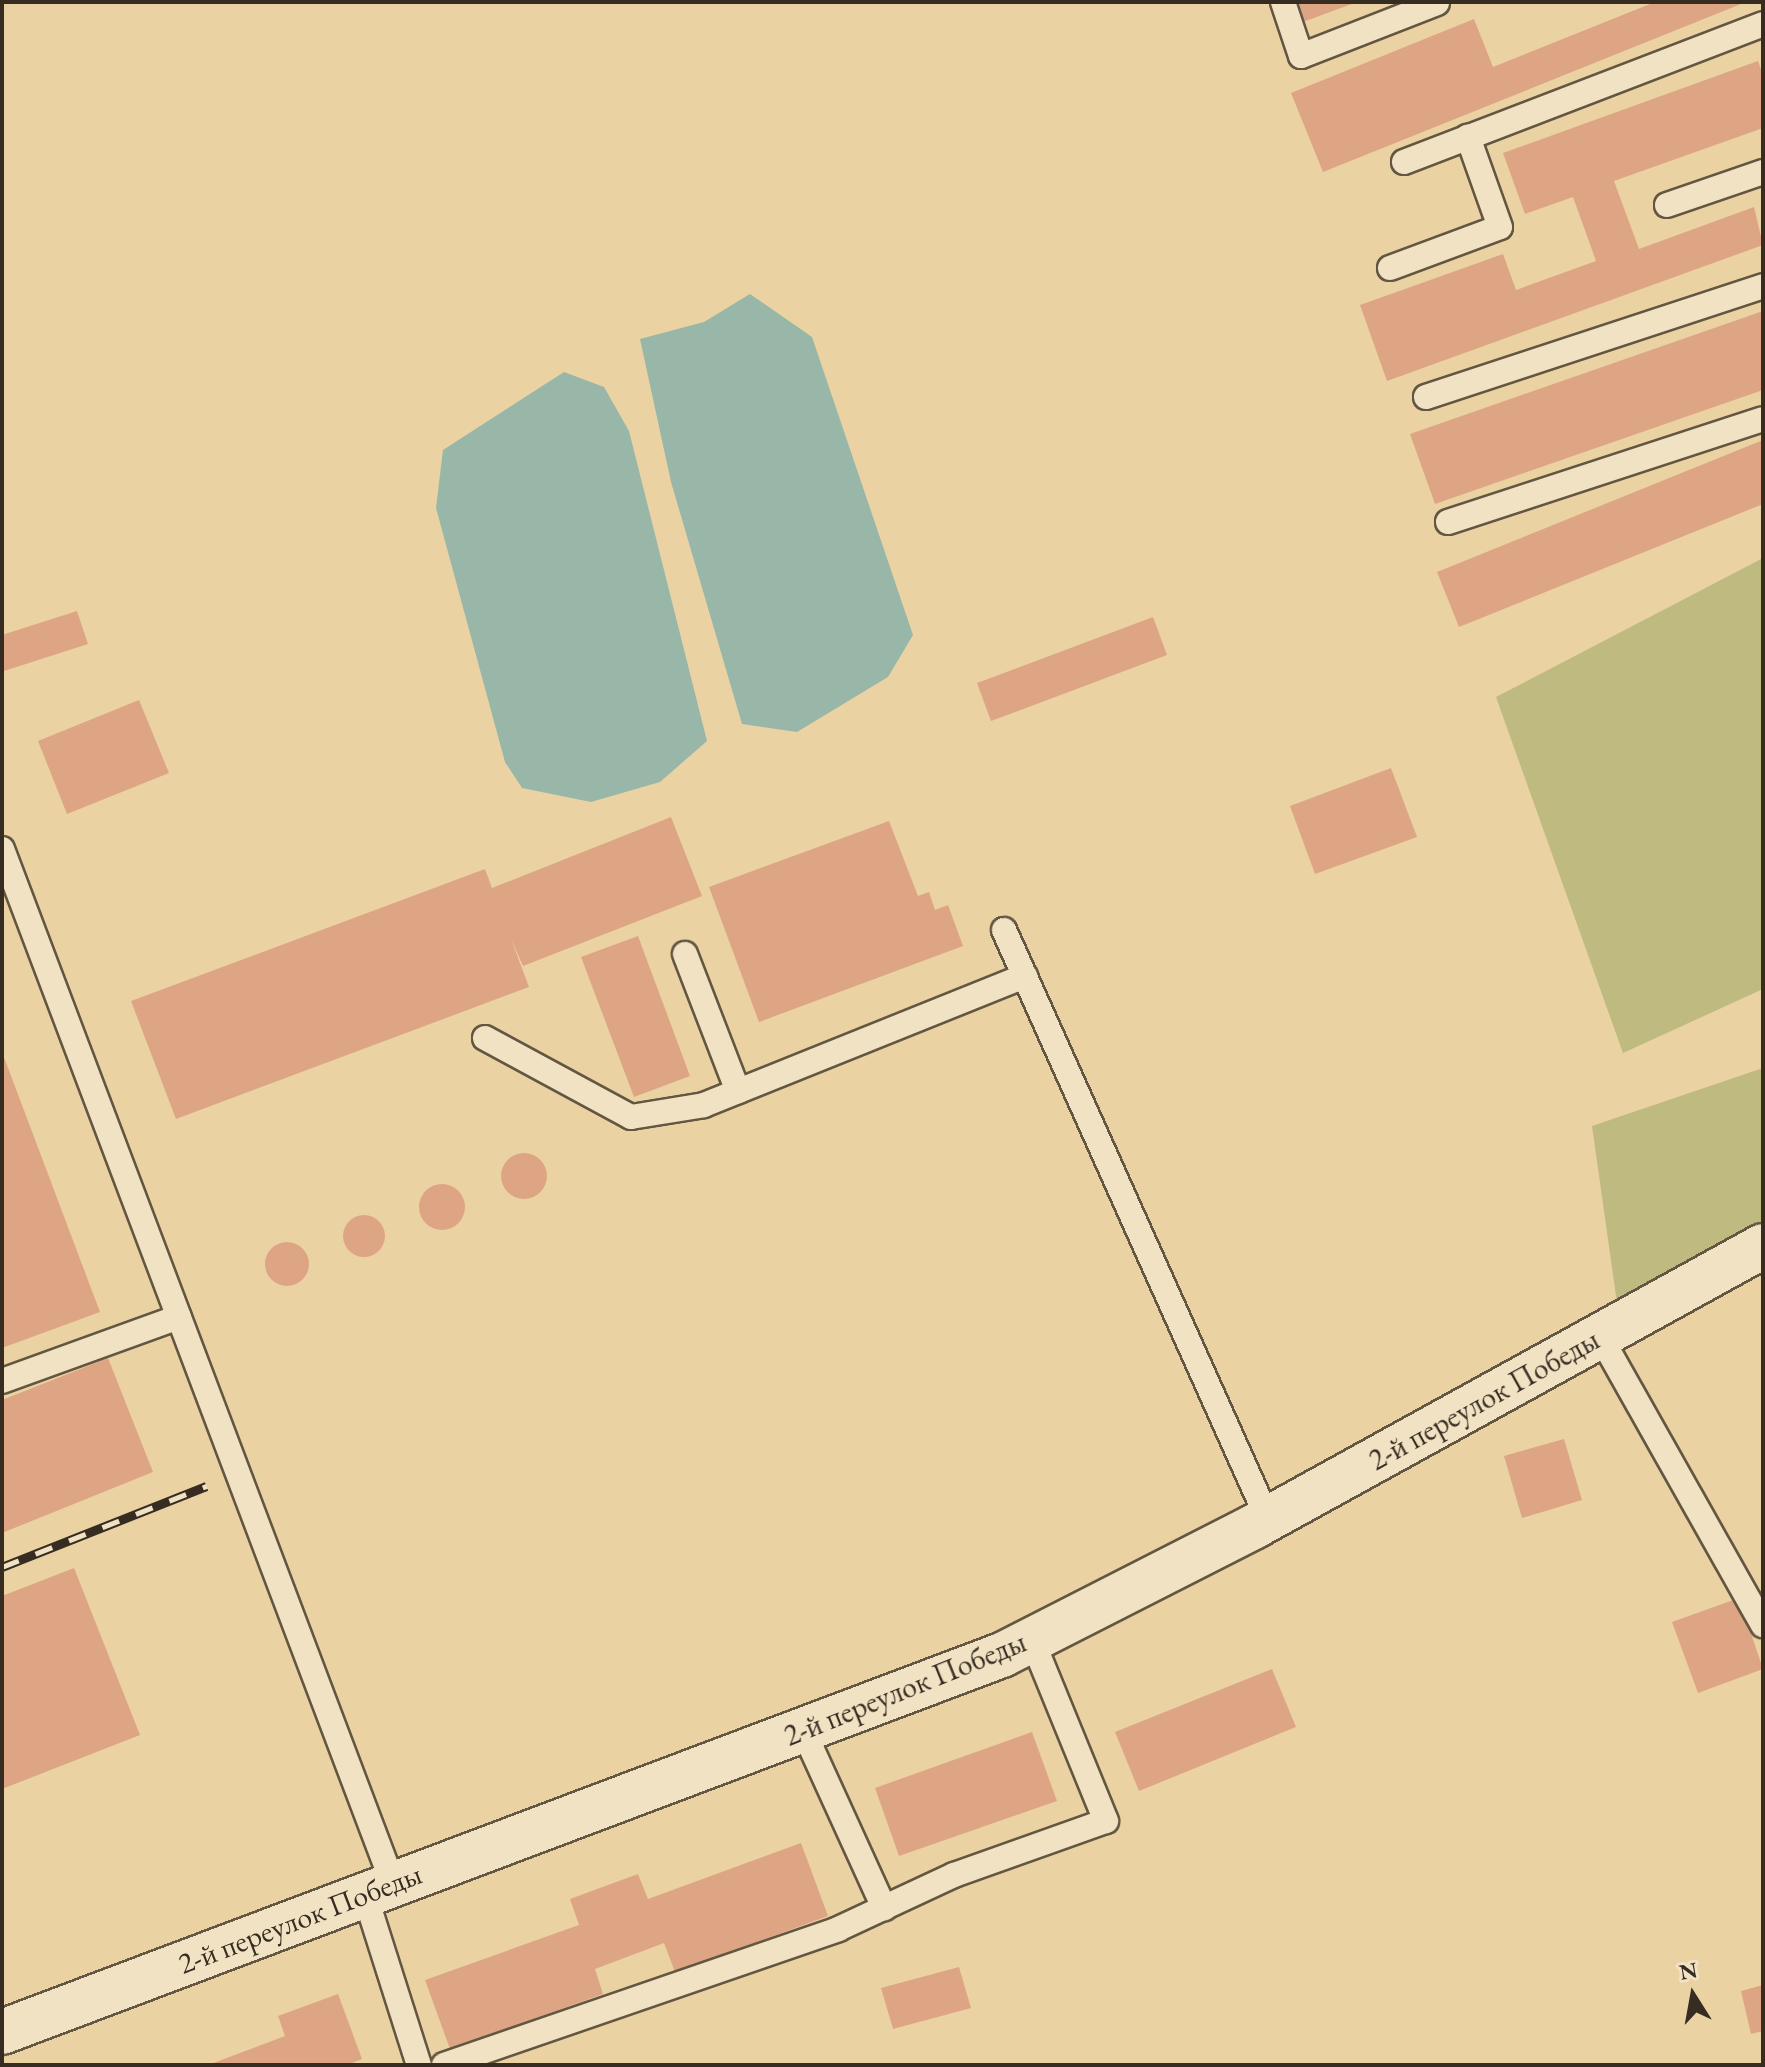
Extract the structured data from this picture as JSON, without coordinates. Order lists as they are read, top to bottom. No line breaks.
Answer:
{"streets":{"street":["2-й переулок Победы"]},"north":"top"}
